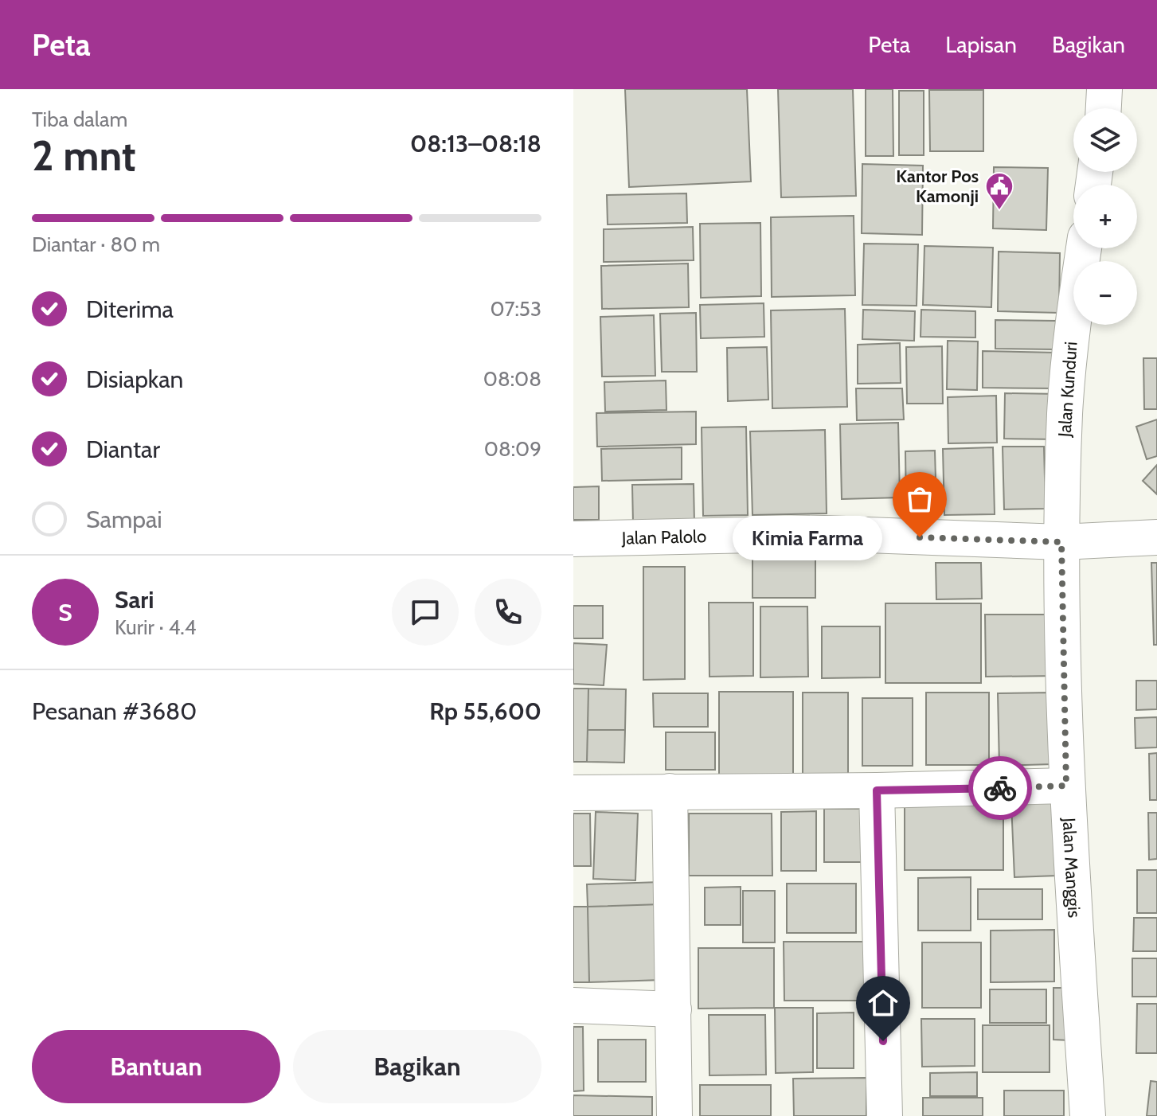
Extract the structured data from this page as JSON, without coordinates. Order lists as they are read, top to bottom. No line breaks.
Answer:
{"streets":{"street":["Jalan Kunduri","Jalan Palolo","Jalan Manggis"]},"crossings":[["Jalan Kunduri","Jalan Palolo"],["Jalan Kunduri","Jalan Manggis"],["Jalan Palolo","Jalan Manggis"]],"places":{"public building":["Kantor Pos Kamonji"],"other":["Kimia Farma"]},"page":{"header":"Peta","nav":["Peta","Lapisan","Bagikan"],"heading":["2 mnt","Tiba dalam","08:13–08:18"],"panel":["Sari","Kurir · 4.4","Pesanan #3680","Rp 55,600"],"map_buttons":["+","−"],"bar":"Diantar · 80 m","list":[["Diterima","07:53"],["Disiapkan","08:08"],["Diantar","08:09"],"Sampai"],"bubble":"Kimia Farma","round":"S","buttons":["Bantuan","Bagikan"]}}
